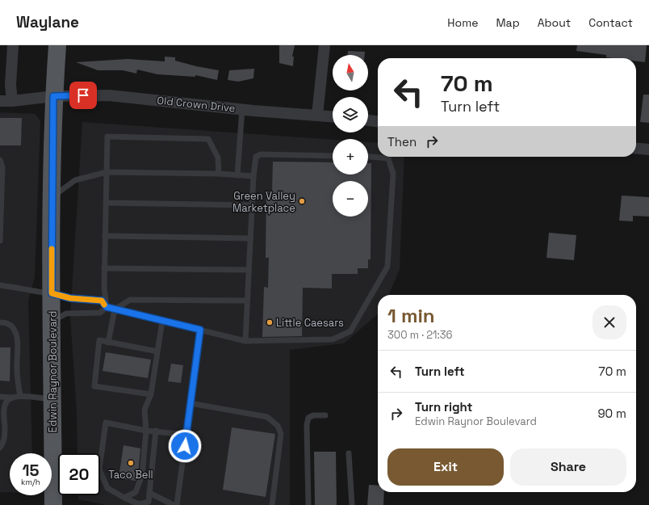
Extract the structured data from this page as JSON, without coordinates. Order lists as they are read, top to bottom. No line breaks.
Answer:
{"streets":{"main road":["Edwin Raynor Boulevard"],"street":["Old Crown Drive"]},"crossings":[["Old Crown Drive","Edwin Raynor Boulevard"]],"places":["Green Valley Marketplace","Little Caesars","Taco Bell"],"north":"top","page":{"header":"Waylane","nav":["Home","Map","About","Contact"],"map_buttons":["+","−"],"turn":["70 m","Turn left"],"then":"Then","heading":["1 min","300 m · 21:36"],"list":[{"name":"Turn left","value":"70 m"},{"name":"Turn right","note":"Edwin Raynor Boulevard","value":"90 m"}],"buttons":["Exit","Share"],"speed":"15 km/h","limit":"20"}}
